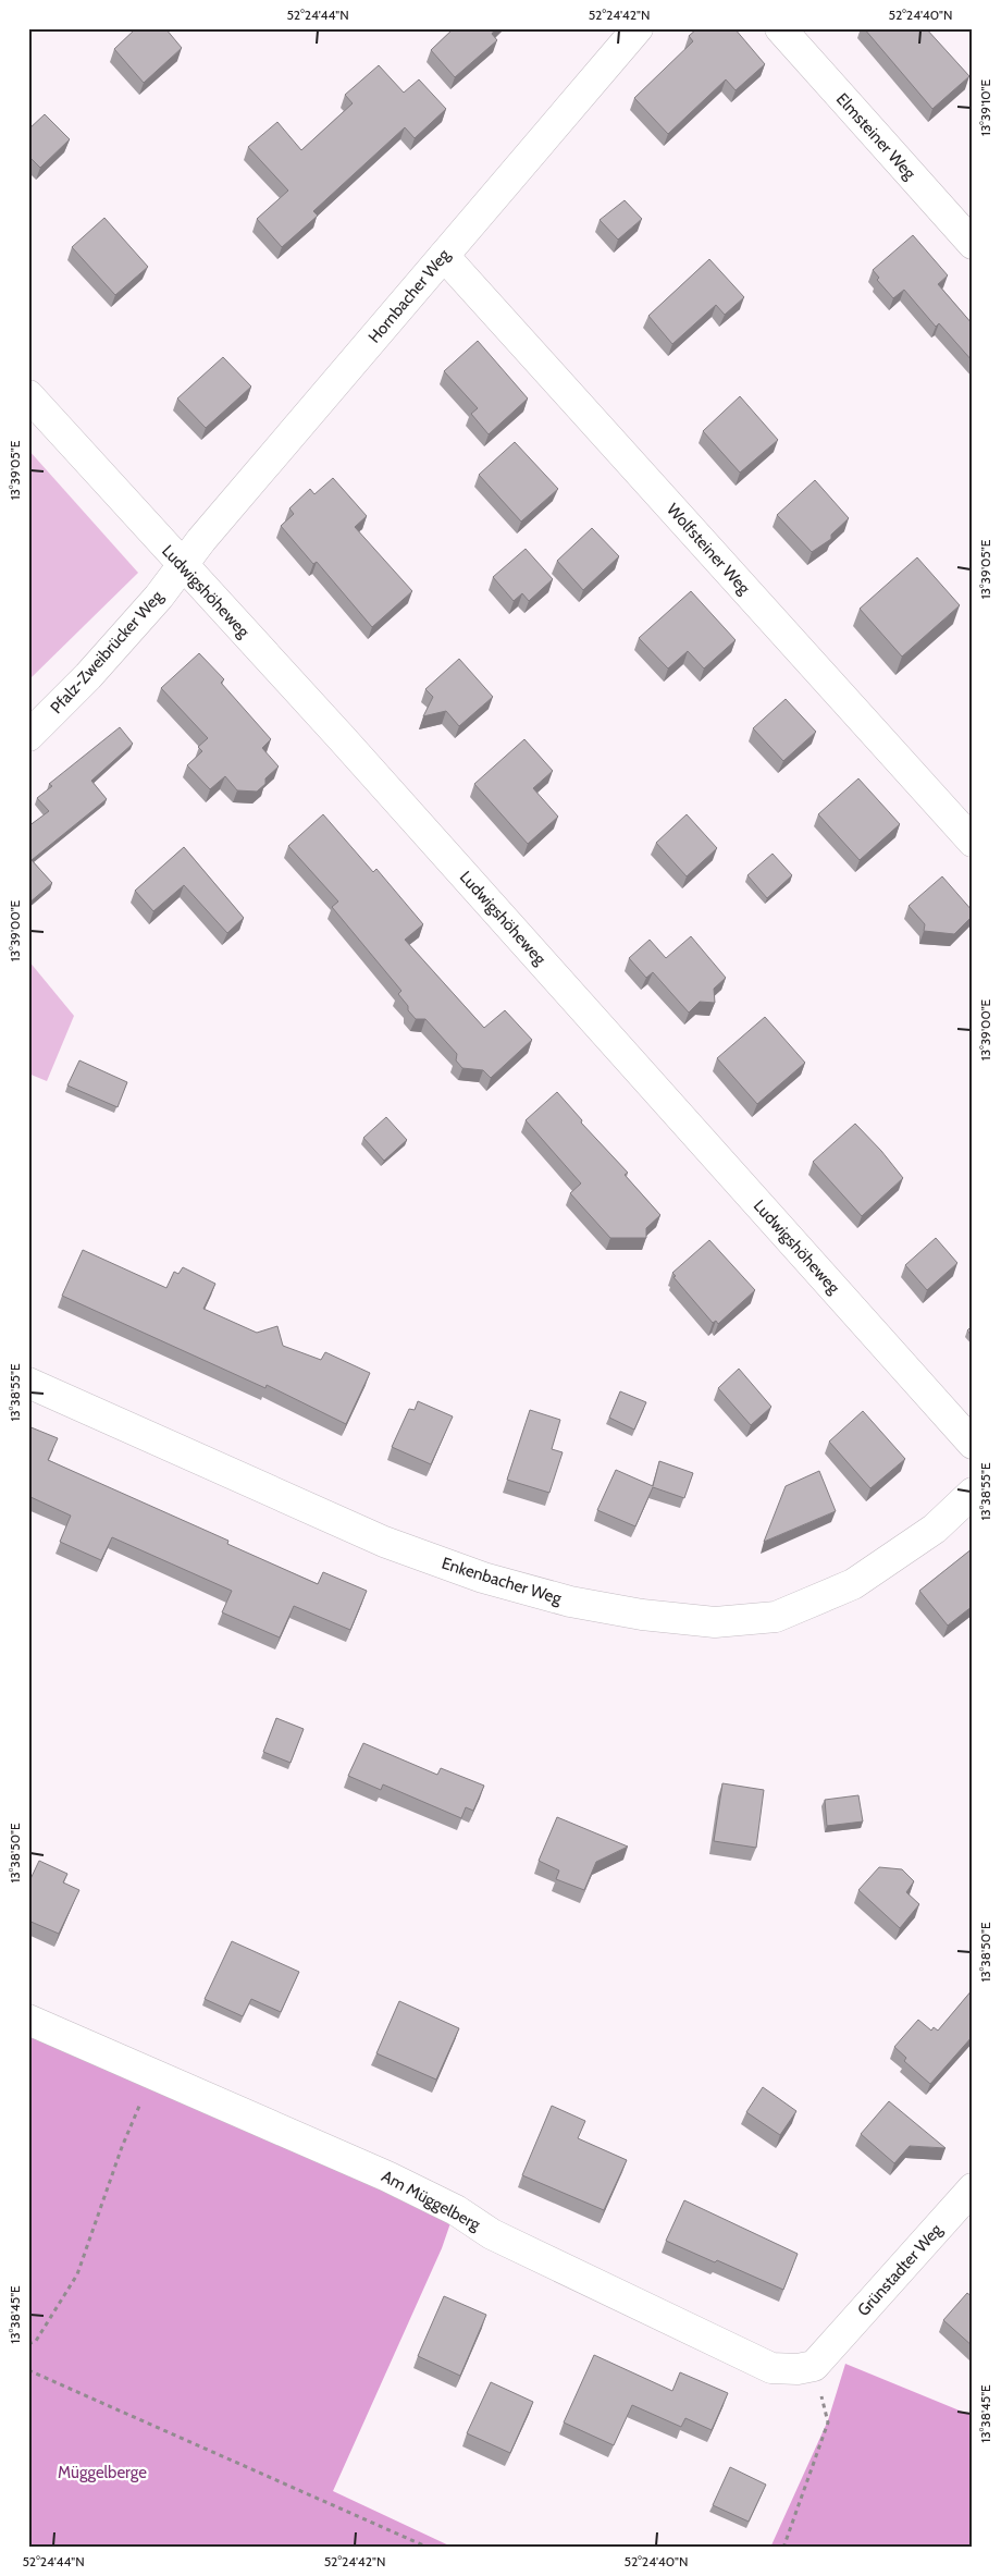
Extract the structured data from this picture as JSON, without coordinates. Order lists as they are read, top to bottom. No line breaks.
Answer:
{"streets":{"street":["Elmsteiner Weg","Hornbacher Weg","Wolfsteiner Weg","Ludwigshöheweg","Pfalz-Zweibrücker Weg","Enkenbacher Weg","Am Müggelberg","Grünstadter Weg"]},"crossings":[["Hornbacher Weg","Wolfsteiner Weg"],["Hornbacher Weg","Ludwigshöheweg"],["Hornbacher Weg","Pfalz-Zweibrücker Weg"],["Ludwigshöheweg","Pfalz-Zweibrücker Weg"],["Am Müggelberg","Grünstadter Weg"]],"parks":["Müggelberge"],"coordinates":["52°24'44\"N","52°24'42\"N","52°24'40\"N","13°39'10\"E","13°39'05\"E","13°39'00\"E","13°38'55\"E","13°38'50\"E","13°38'45\"E"]}
